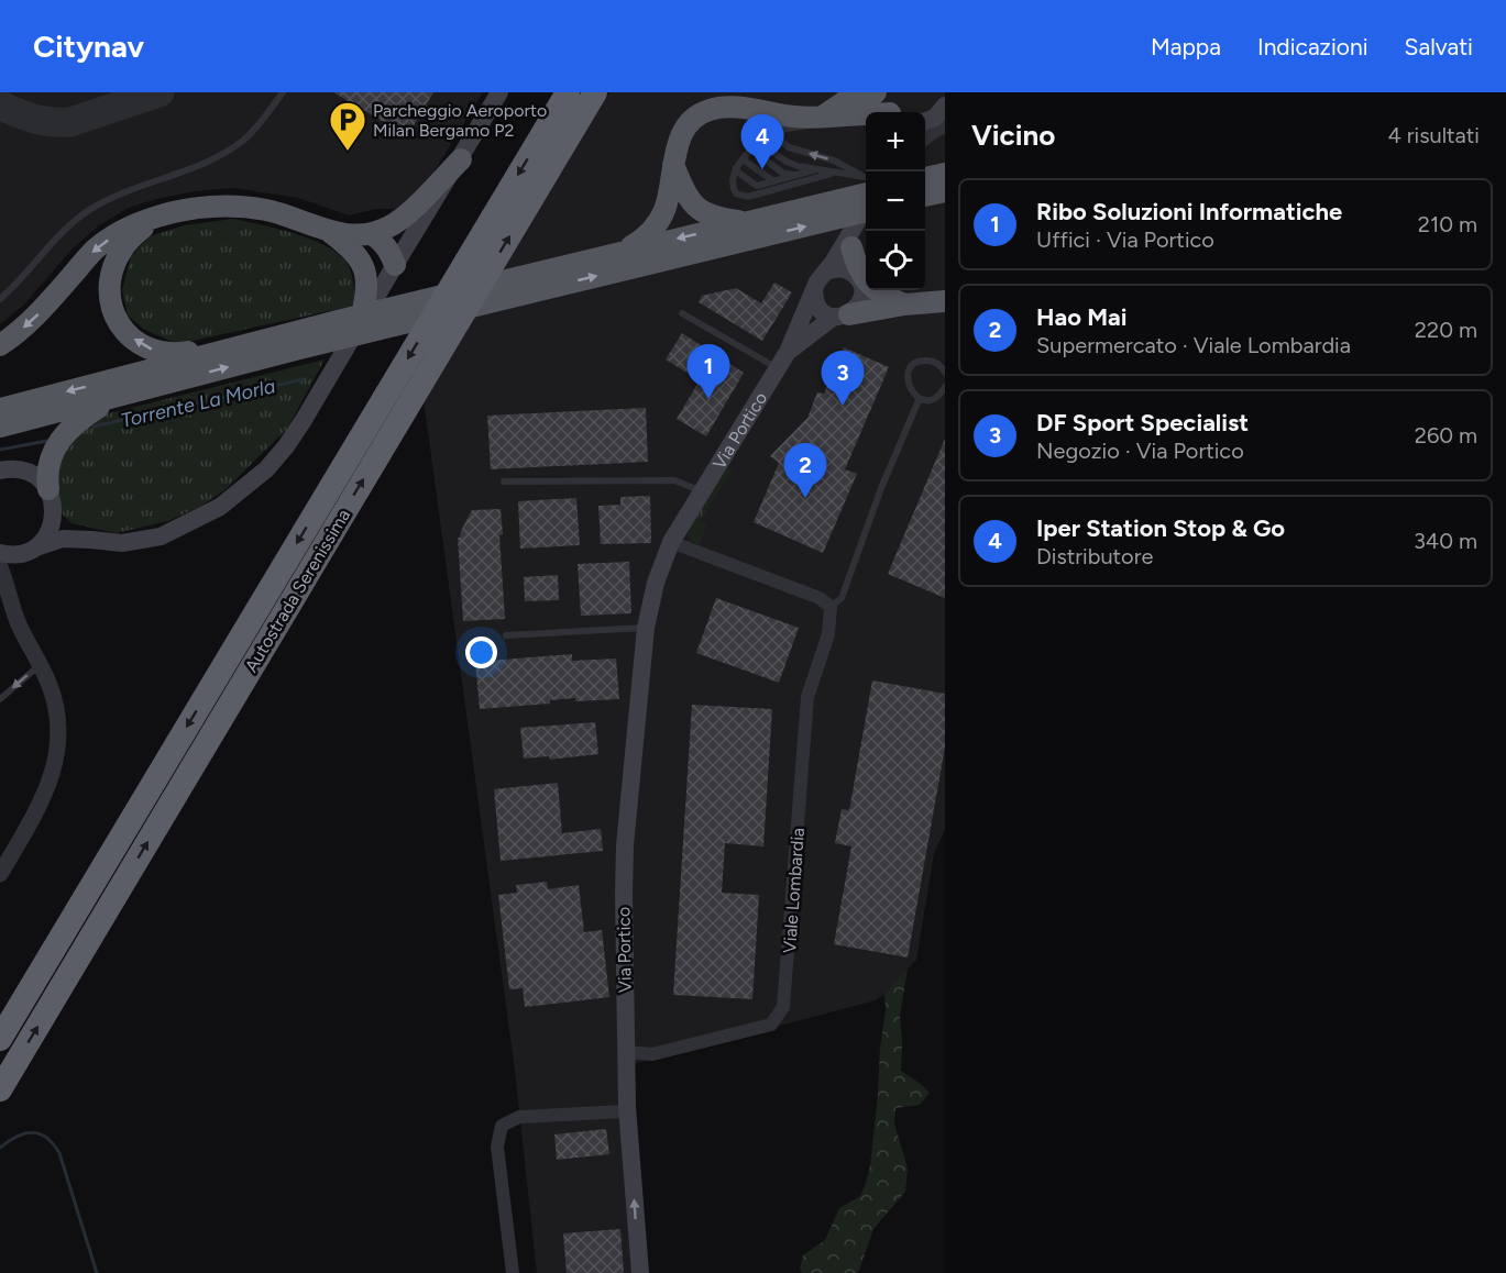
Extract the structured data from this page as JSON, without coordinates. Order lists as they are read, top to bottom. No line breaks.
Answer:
{"streets":{"highway":["Autostrada Serenissima"],"main road":["Via Portico"],"street":["Viale Lombardia"]},"crossings":[["Via Portico","Viale Lombardia"]],"water":["Torrente La Morla"],"places":{"parking":["Parcheggio Aeroporto Milan Bergamo P2"]},"page":{"header":"Citynav","nav":["Mappa","Indicazioni","Salvati"],"heading":["Vicino","4 risultati"],"map_buttons":["+","−"],"pins":["4","1","3","2"],"list":[{"mark":"1","name":"Ribo Soluzioni Informatiche","note":"Uffici · Via Portico","value":"210 m"},{"mark":"2","name":"Hao Mai","note":"Supermercato · Viale Lombardia","value":"220 m"},{"mark":"3","name":"DF Sport Specialist","note":"Negozio · Via Portico","value":"260 m"},{"mark":"4","name":"Iper Station Stop & Go","note":"Distributore","value":"340 m"}]}}
